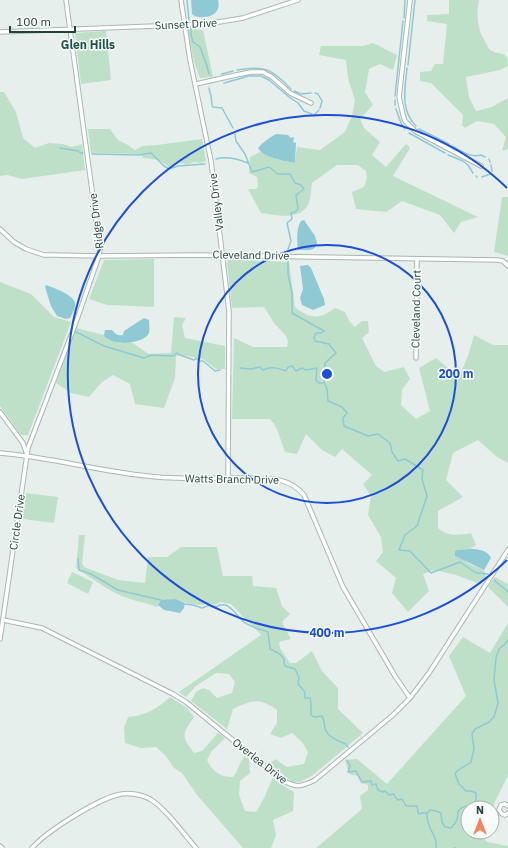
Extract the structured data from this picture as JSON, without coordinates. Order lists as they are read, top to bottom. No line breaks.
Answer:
{"streets":{"street":["Sunset Drive","Valley Drive","Ridge Drive","Cleveland Drive","Cleveland Court","Watts Branch Drive","Circle Drive","Overlea Drive"]},"crossings":[["Sunset Drive","Valley Drive"],["Sunset Drive","Ridge Drive"],["Valley Drive","Cleveland Drive"],["Valley Drive","Watts Branch Drive"],["Ridge Drive","Cleveland Drive"],["Ridge Drive","Watts Branch Drive"],["Ridge Drive","Circle Drive"],["Cleveland Drive","Cleveland Court"],["Watts Branch Drive","Circle Drive"],["Watts Branch Drive","Overlea Drive"],["Circle Drive","Overlea Drive"]],"districts":["Glen Hills"],"scale_bar":"100 m","north":"top","rings":["200 m","400 m"]}
